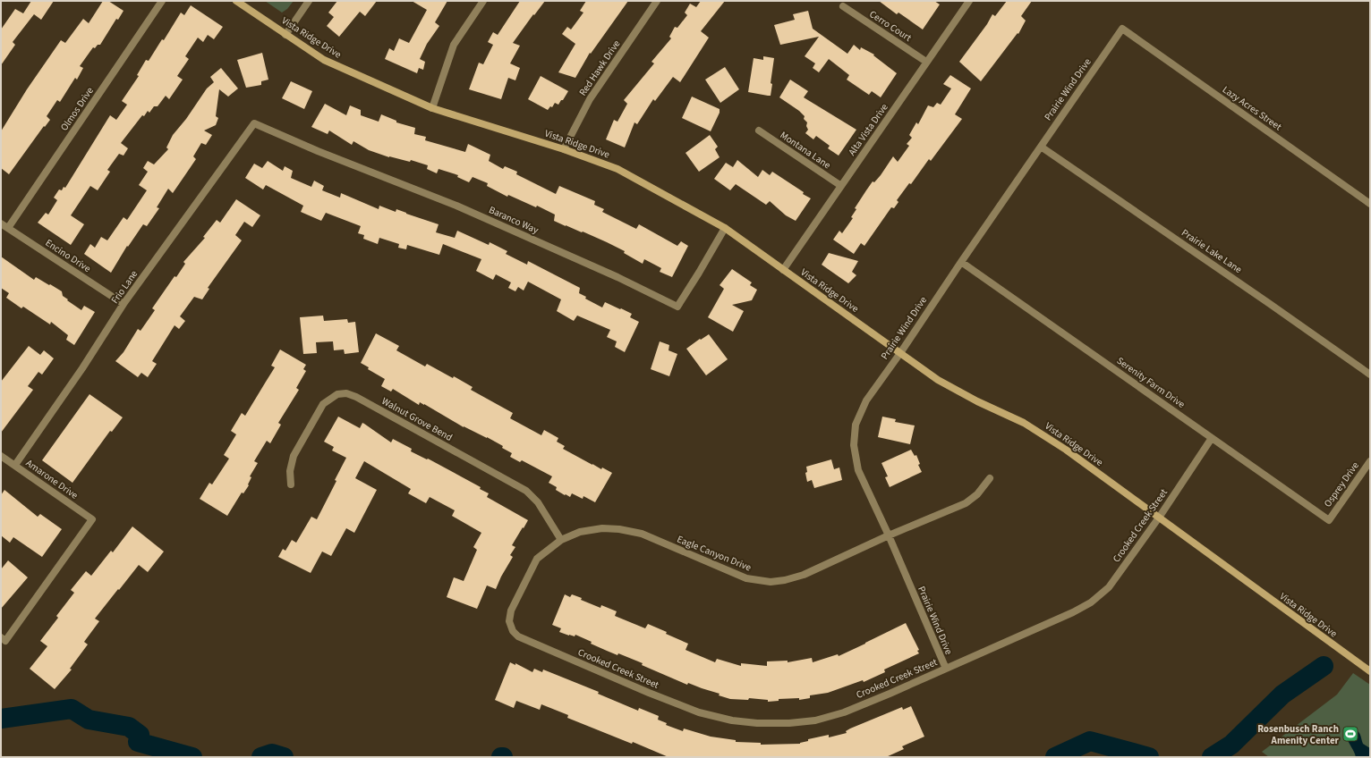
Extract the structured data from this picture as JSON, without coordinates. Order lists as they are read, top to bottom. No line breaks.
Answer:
{"streets":{"street":["Cerro Court","Vista Ridge Drive","Red Hawk Drive","Prairie Wind Drive","Lazy Acres Street","Olmos Drive","Alta Vista Drive","Montana Lane","Baranco Way","Prairie Lake Lane","Encino Drive","Frio Lane","Serenity Farm Drive","Walnut Grove Bend","Amarone Drive","Osprey Drive","Crooked Creek Street","Eagle Canyon Drive"]},"crossings":[["Cerro Court","Alta Vista Drive"],["Vista Ridge Drive","Red Hawk Drive"],["Vista Ridge Drive","Prairie Wind Drive"],["Vista Ridge Drive","Alta Vista Drive"],["Vista Ridge Drive","Baranco Way"],["Vista Ridge Drive","Crooked Creek Street"],["Prairie Wind Drive","Lazy Acres Street"],["Prairie Wind Drive","Prairie Lake Lane"],["Prairie Wind Drive","Serenity Farm Drive"],["Prairie Wind Drive","Crooked Creek Street"],["Prairie Wind Drive","Eagle Canyon Drive"],["Olmos Drive","Encino Drive"],["Alta Vista Drive","Montana Lane"],["Baranco Way","Frio Lane"],["Encino Drive","Frio Lane"],["Frio Lane","Amarone Drive"],["Serenity Farm Drive","Osprey Drive"],["Serenity Farm Drive","Crooked Creek Street"],["Walnut Grove Bend","Eagle Canyon Drive"],["Crooked Creek Street","Eagle Canyon Drive"]],"places":{"sports":["Rosenbusch Ranch Amenity Center"]}}
